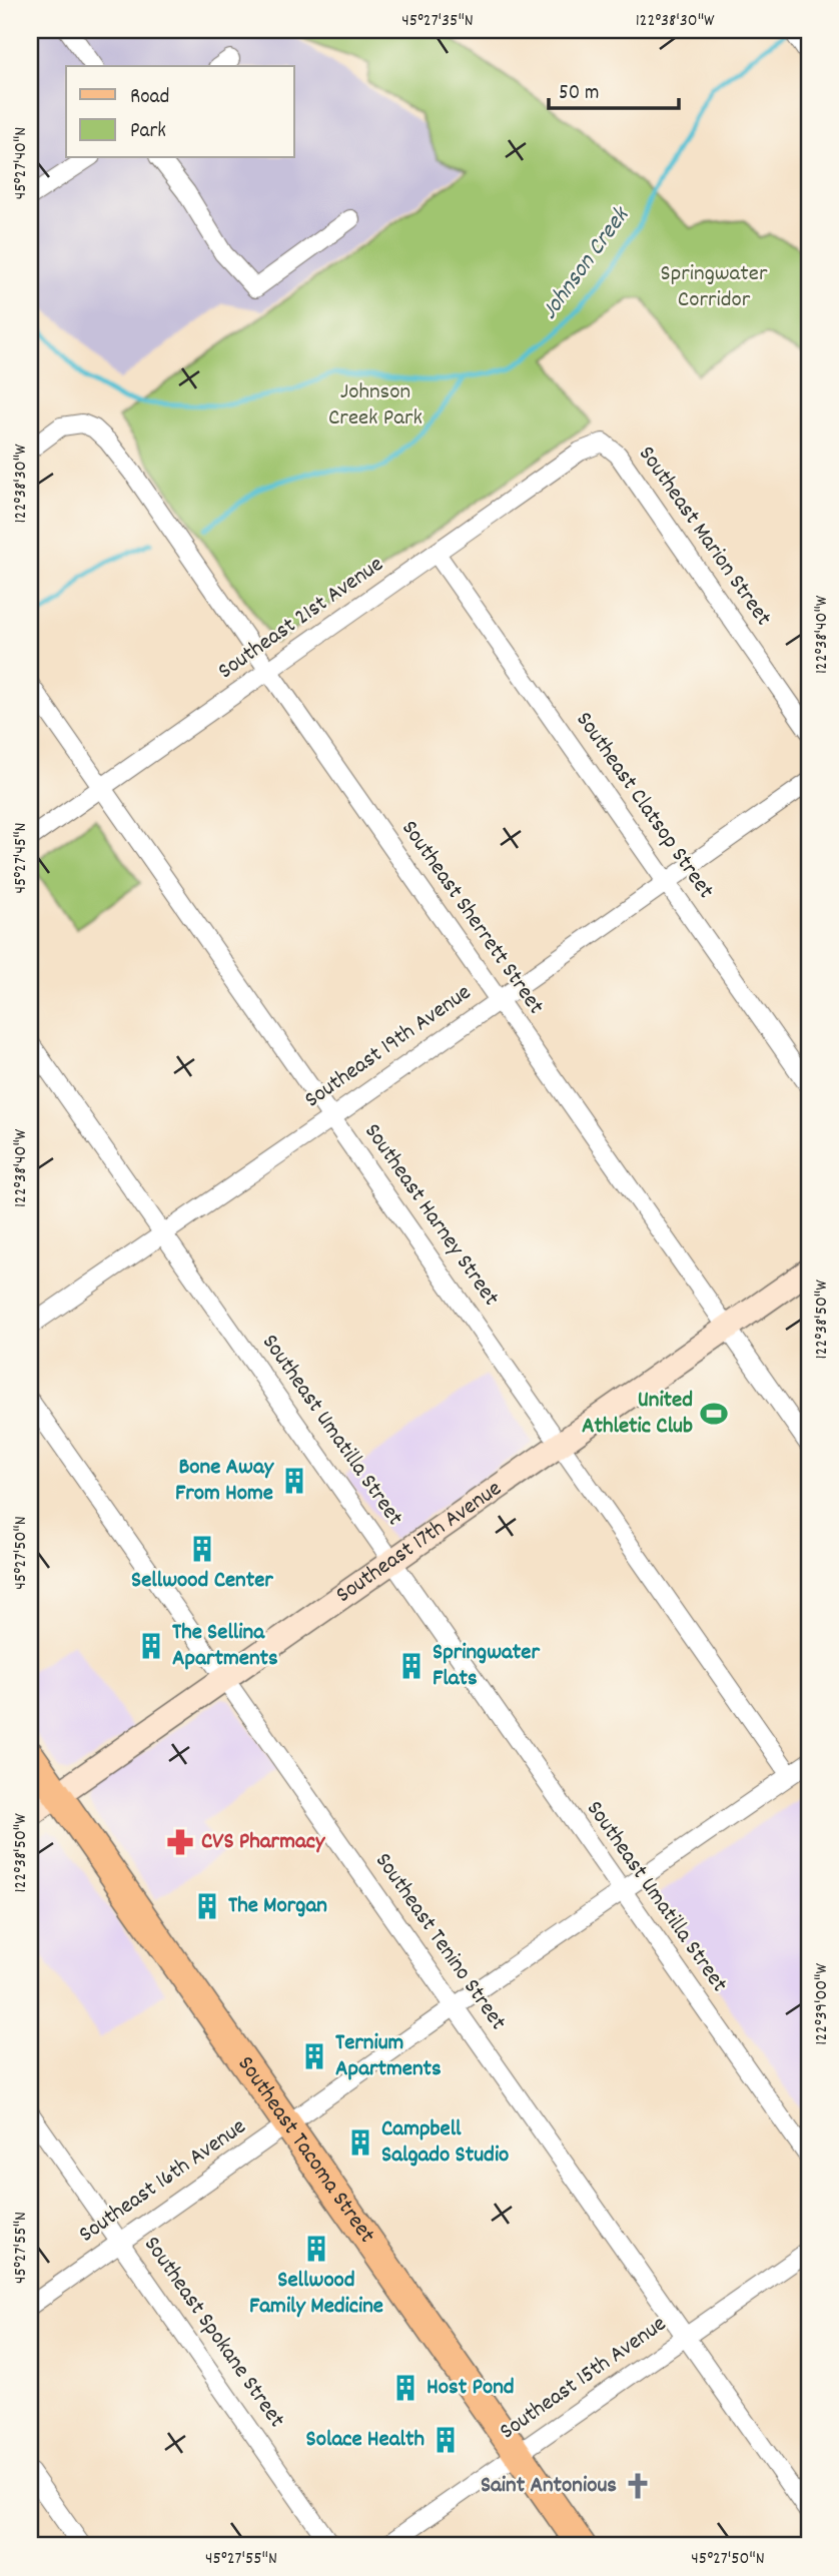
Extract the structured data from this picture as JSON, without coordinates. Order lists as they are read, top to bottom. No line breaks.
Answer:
{"streets":{"main road":["Southeast 17th Avenue","Southeast Tacoma Street"],"street":["Southeast Marion Street","Southeast 21st Avenue","Southeast Clatsop Street","Southeast Sherrett Street","Southeast 19th Avenue","Southeast Harney Street","Southeast Umatilla Street","Southeast Tenino Street","Southeast 16th Avenue","Southeast Spokane Street","Southeast 15th Avenue"]},"crossings":[["Southeast Marion Street","Southeast 21st Avenue"],["Southeast 21st Avenue","Southeast Clatsop Street"],["Southeast 21st Avenue","Southeast Sherrett Street"],["Southeast 21st Avenue","Southeast Harney Street"],["Southeast Clatsop Street","Southeast 19th Avenue"],["Southeast Sherrett Street","Southeast 19th Avenue"],["Southeast Sherrett Street","Southeast 17th Avenue"],["Southeast 19th Avenue","Southeast Harney Street"],["Southeast 19th Avenue","Southeast Umatilla Street"],["Southeast Harney Street","Southeast 17th Avenue"],["Southeast Harney Street","Southeast 16th Avenue"],["Southeast Umatilla Street","Southeast 17th Avenue"],["Southeast Umatilla Street","Southeast 16th Avenue"],["Southeast 17th Avenue","Southeast Tenino Street"],["Southeast 17th Avenue","Southeast Tacoma Street"],["Southeast Tenino Street","Southeast 16th Avenue"],["Southeast Tenino Street","Southeast 15th Avenue"],["Southeast Tacoma Street","Southeast 16th Avenue"],["Southeast Tacoma Street","Southeast 15th Avenue"],["Southeast 16th Avenue","Southeast Spokane Street"]],"water":["Johnson Creek"],"parks":["Springwater Corridor","Johnson Creek Park"],"places":{"sports":["United Athletic Club"],"building":["Bone Away From Home","Sellwood Center","The Sellina Apartments","Springwater Flats","The Morgan","Ternium Apartments","Campbell Salgado Studio","Sellwood Family Medicine","Host Pond","Solace Health"],"pharmacy":["CVS Pharmacy"],"church":["Saint Antonious"]},"legend":["Road","Park"],"scale_bar":"50 m","coordinates":["45°27'35\"N","122°38'30\"W","45°27'40\"N","122°38'40\"W","45°27'45\"N","122°38'50\"W","45°27'50\"N","122°39'00\"W","45°27'55\"N"]}
